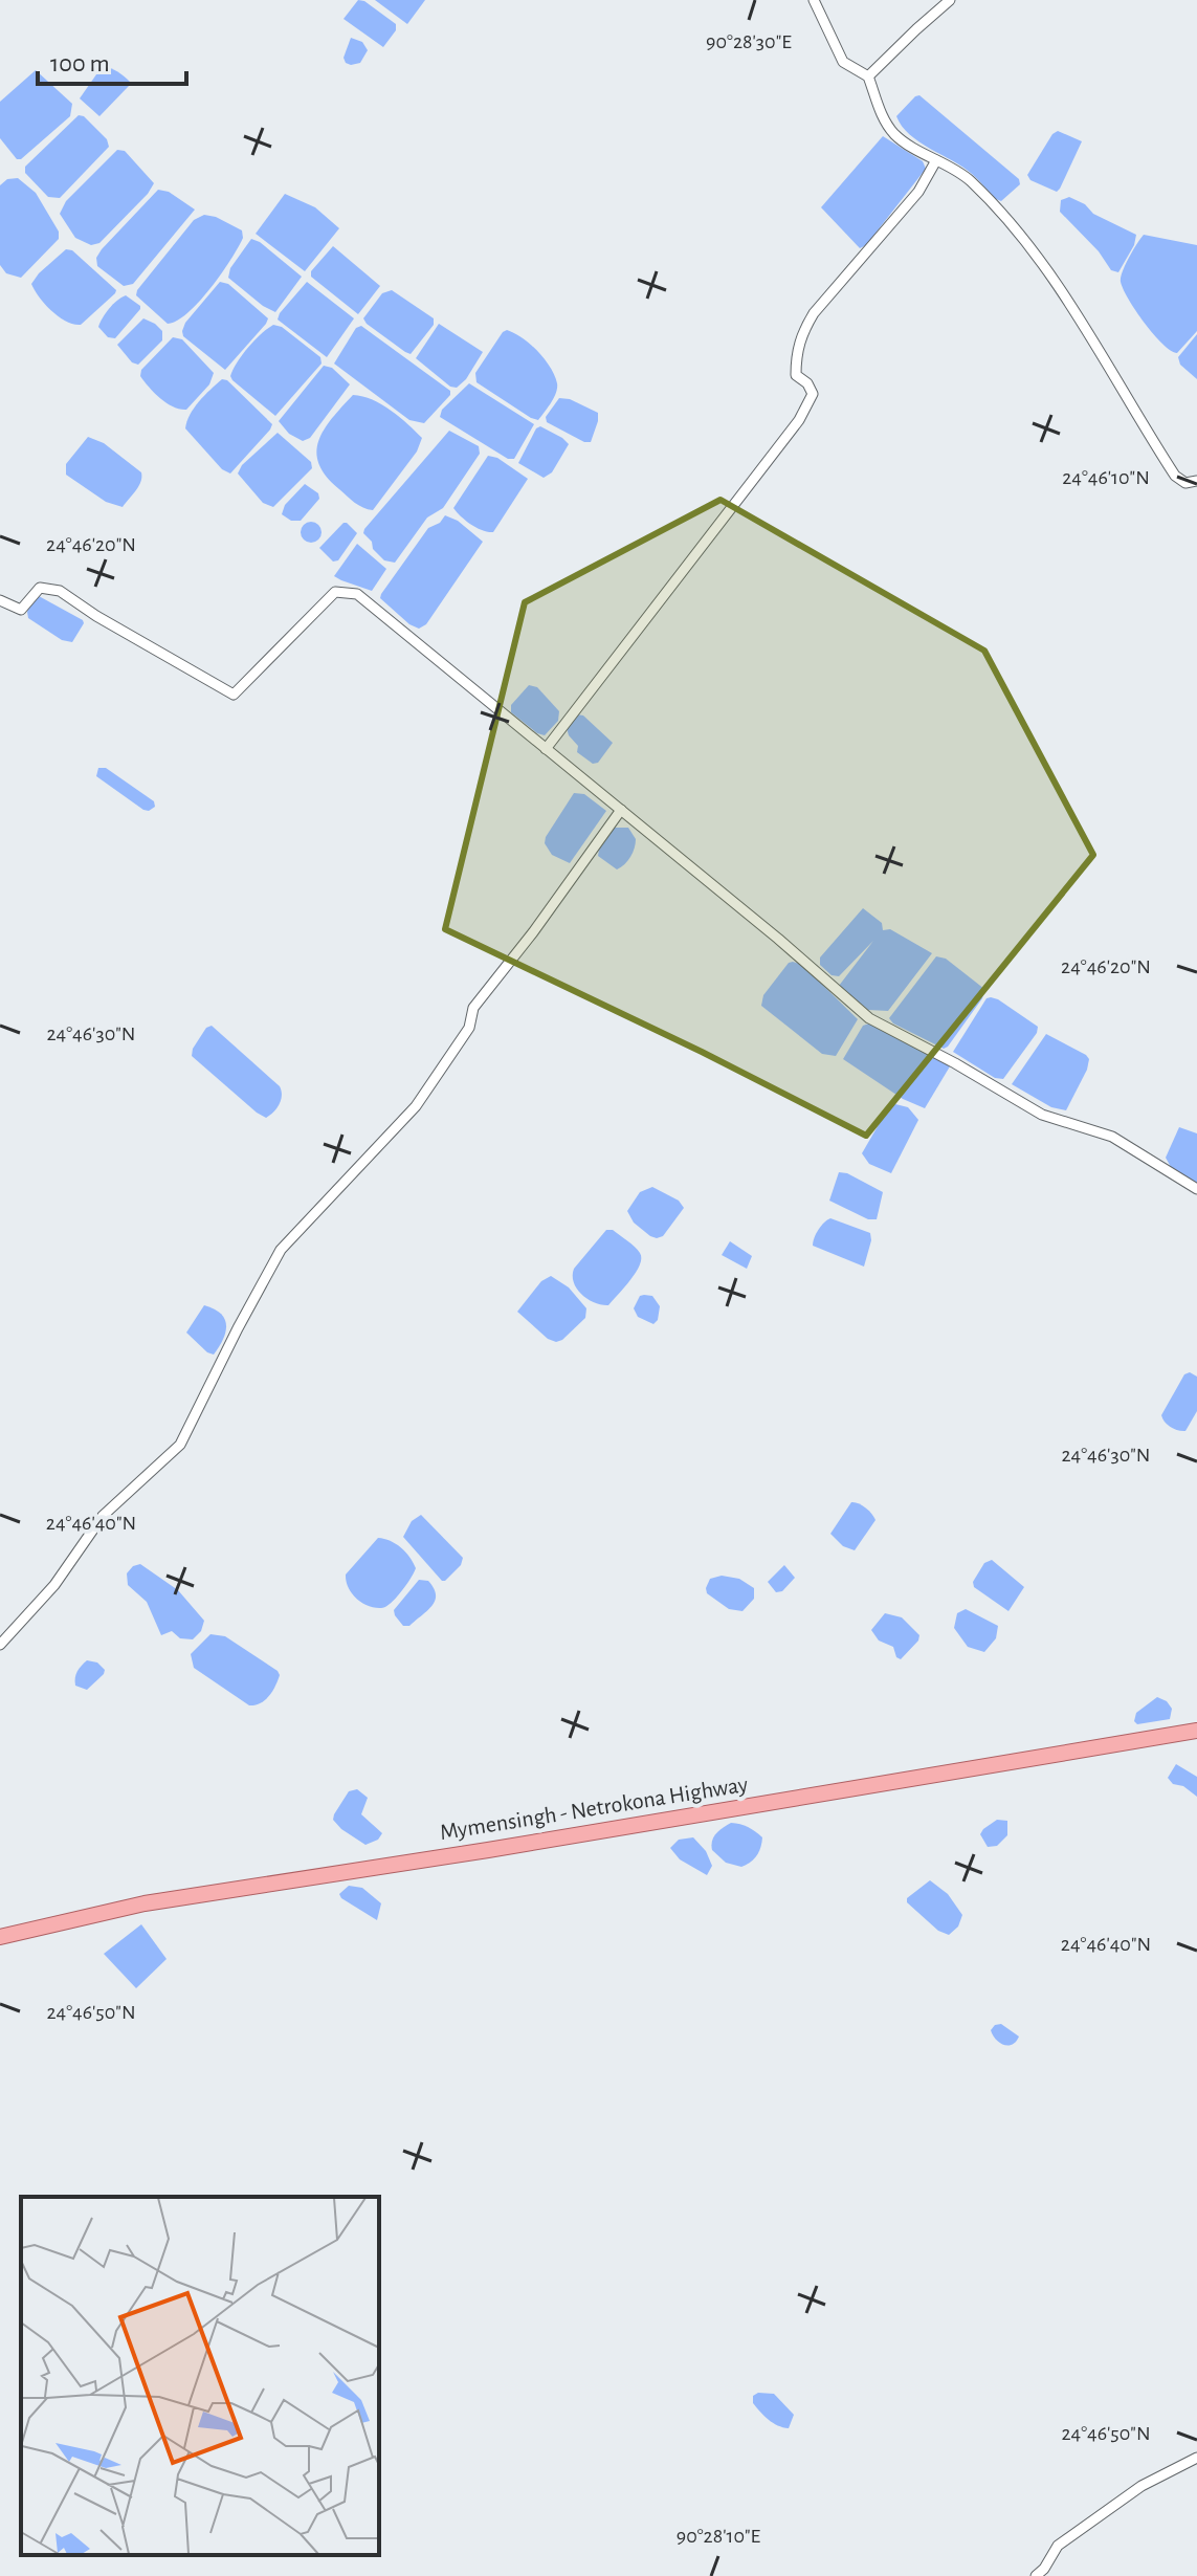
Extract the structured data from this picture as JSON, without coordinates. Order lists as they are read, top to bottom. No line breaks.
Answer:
{"streets":{"main road":["Mymensingh - Netrokona Highway"]},"scale_bar":"100 m","coordinates":["90°28'30\"E","24°46'10\"N","24°46'20\"N","24°46'30\"N","24°46'40\"N","24°46'50\"N","90°28'10\"E"]}
